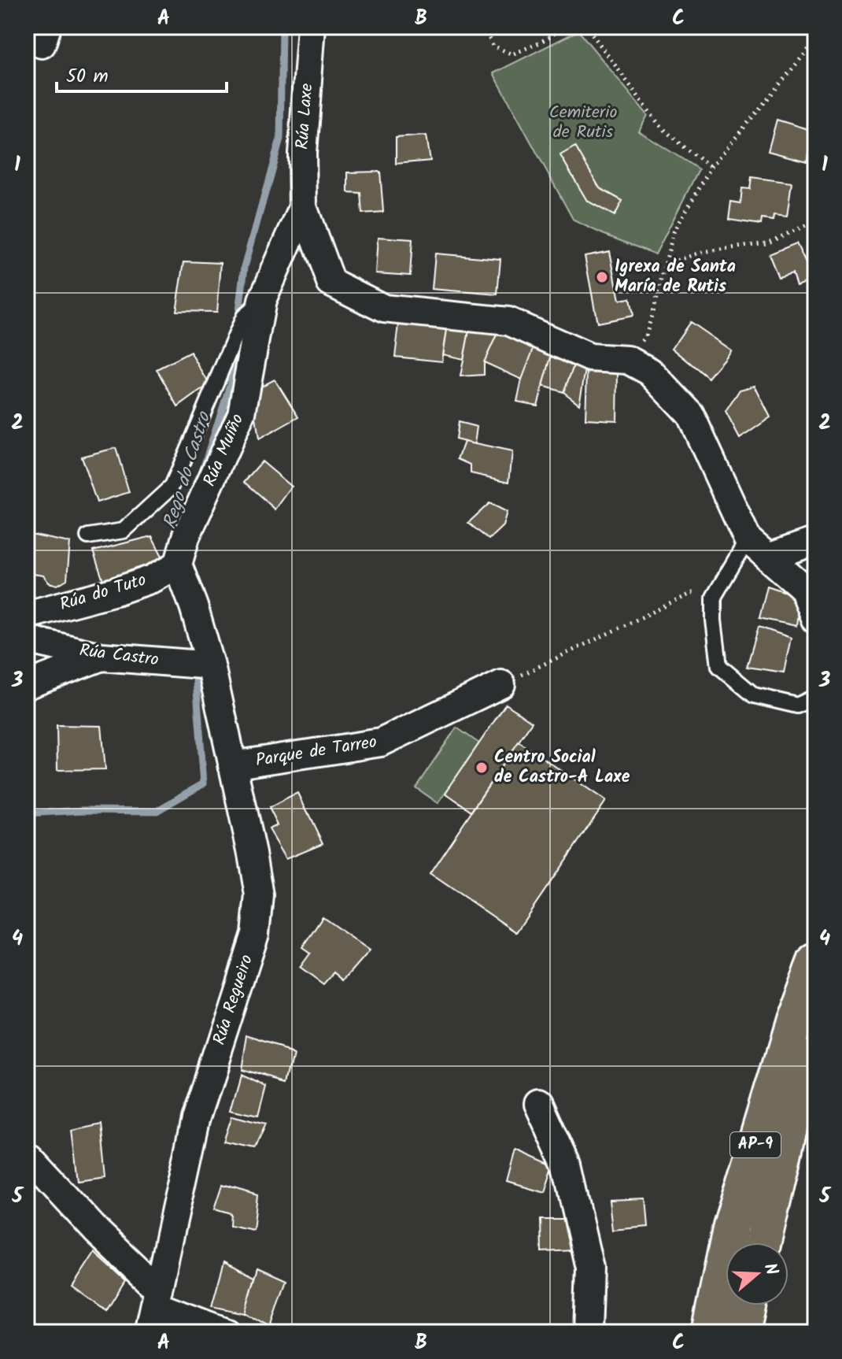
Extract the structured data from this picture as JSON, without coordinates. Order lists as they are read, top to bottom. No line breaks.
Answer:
{"streets":{"highway":["AP-9"],"street":["Rúa Laxe","Rúa Muíño","Rúa do Tuto","Rúa Castro","Parque de Tarreo","Rúa Regueiro"]},"crossings":[["Rúa Laxe","Rúa Muíño"],["Rúa Muíño","Rúa do Tuto"],["Rúa Castro","Rúa Regueiro"],["Parque de Tarreo","Rúa Regueiro"]],"water":["Rego do Castro"],"parks":["Cemiterio de Rutis"],"places":["Igrexa de Santa María de Rutis","Centro Social de Castro-A Laxe"],"scale_bar":"50 m","north":"right","grid":{"columns":["A","B","C"],"rows":["1","2","3","4","5"]}}
